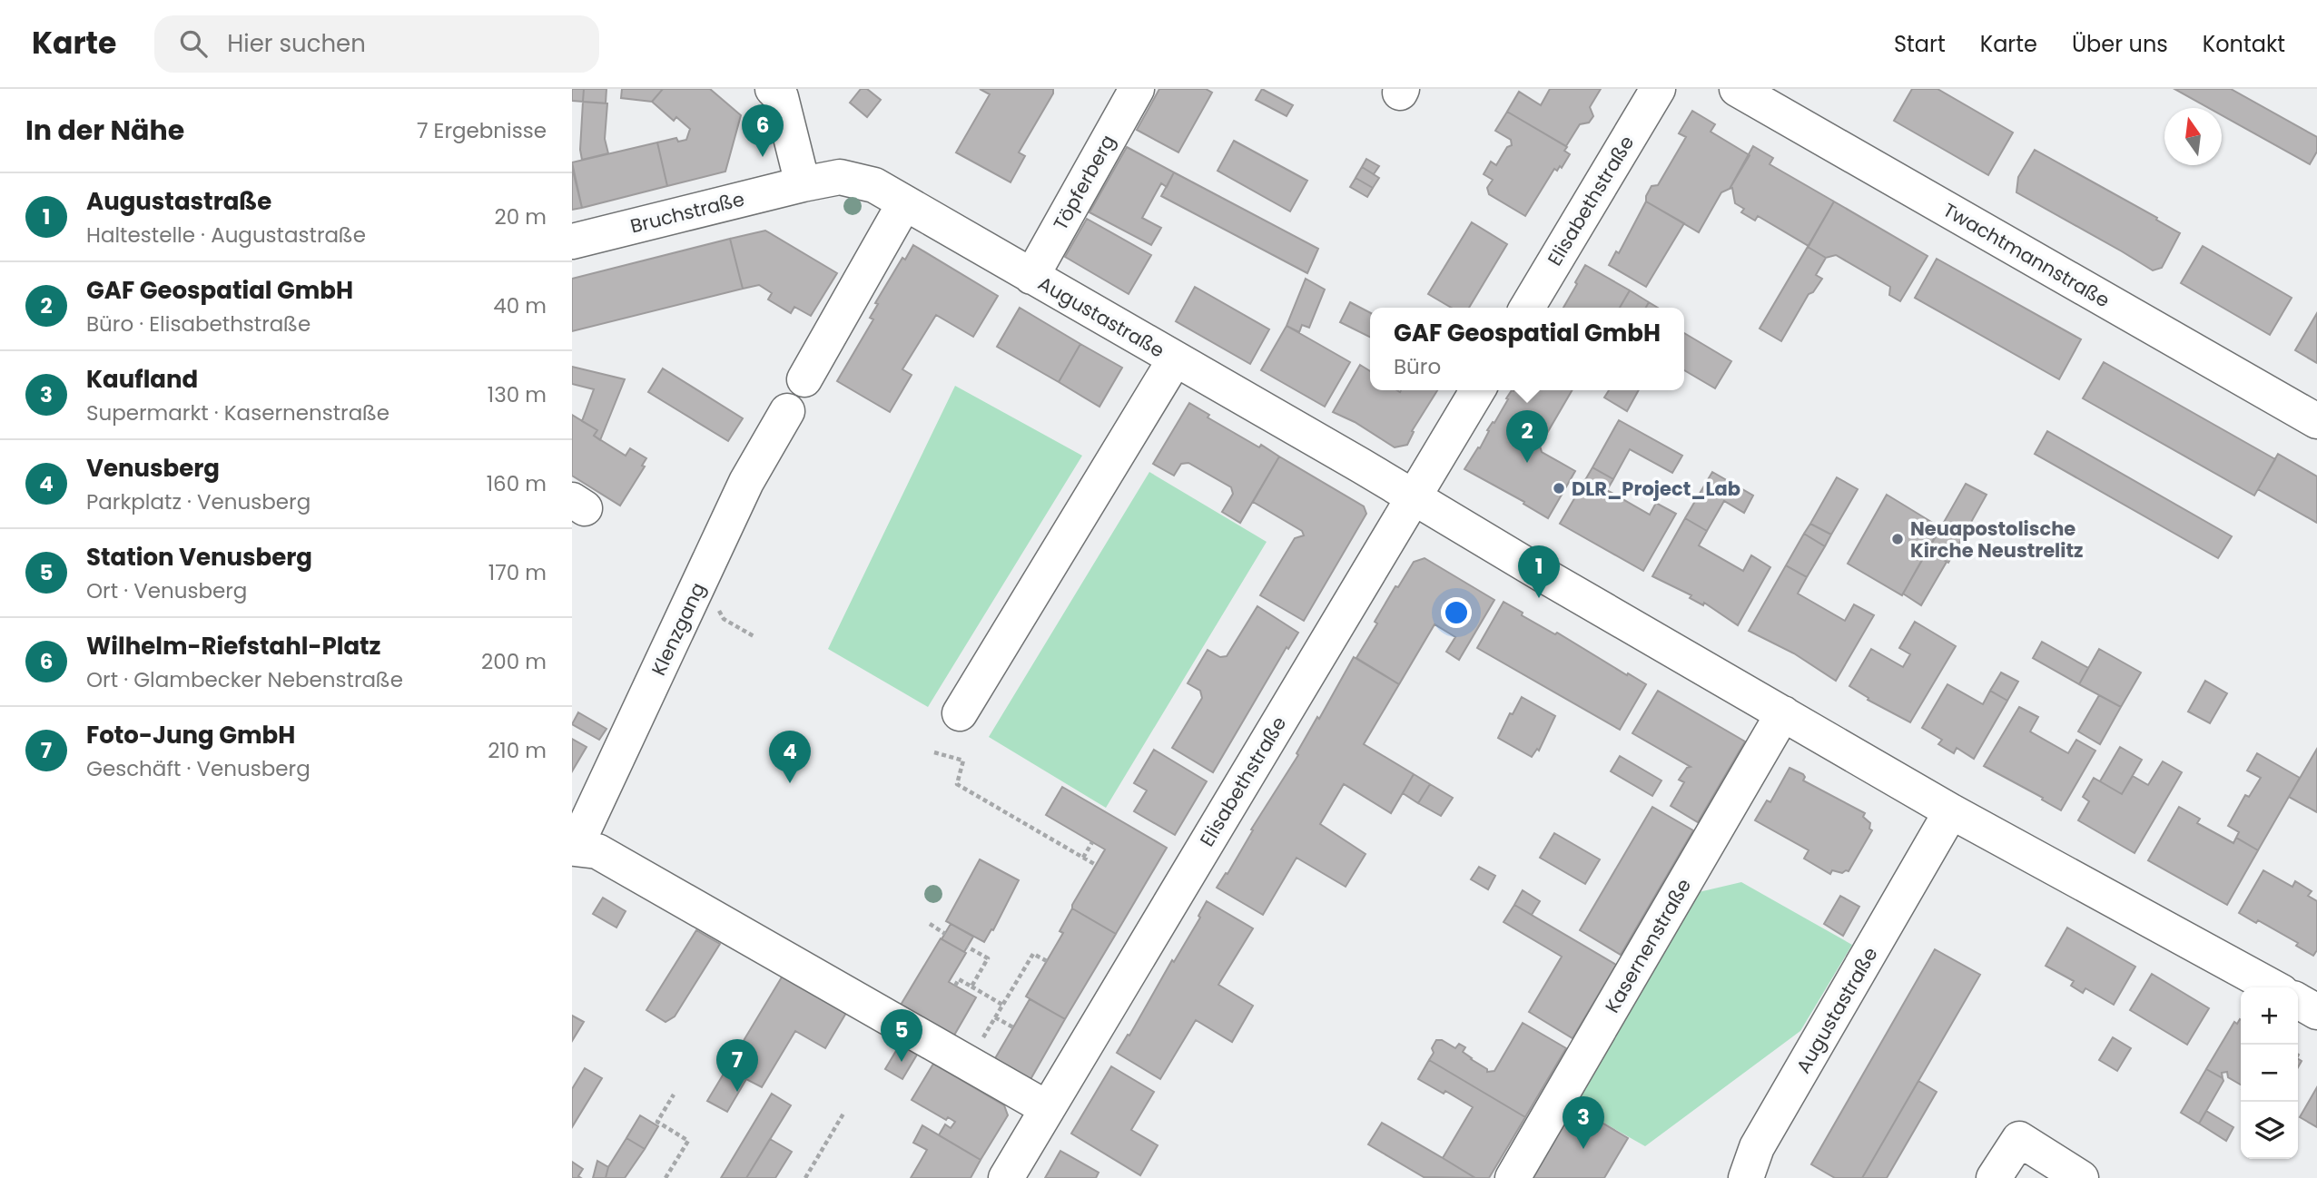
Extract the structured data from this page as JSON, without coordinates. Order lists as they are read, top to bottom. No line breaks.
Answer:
{"streets":{"street":["Töpferberg","Elisabethstraße","Bruchstraße","Twachtmannstraße","Augustastraße","Klenzgang","Kasernenstraße"]},"crossings":[["Töpferberg","Augustastraße"],["Elisabethstraße","Augustastraße"],["Elisabethstraße","Klenzgang"],["Bruchstraße","Augustastraße"],["Augustastraße","Kasernenstraße"]],"places":["DLR_Project_Lab","Neuapostolische Kirche Neustrelitz"],"north":"top","page":{"header":"Karte","search":"Hier suchen","nav":["Start","Karte","Über uns","Kontakt"],"heading":["In der Nähe","7 Ergebnisse"],"pins":["6","2","1","4","5","7","3"],"list":[{"mark":"1","name":"Augustastraße","note":"Haltestelle · Augustastraße","value":"20 m"},{"mark":"2","name":"GAF Geospatial GmbH","note":"Büro · Elisabethstraße","value":"40 m"},{"mark":"3","name":"Kaufland","note":"Supermarkt · Kasernenstraße","value":"130 m"},{"mark":"4","name":"Venusberg","note":"Parkplatz · Venusberg","value":"160 m"},{"mark":"5","name":"Station Venusberg","note":"Ort · Venusberg","value":"170 m"},{"mark":"6","name":"Wilhelm-Riefstahl-Platz","note":"Ort · Glambecker Nebenstraße","value":"200 m"},{"mark":"7","name":"Foto-Jung GmbH","note":"Geschäft · Venusberg","value":"210 m"}],"popup":["GAF Geospatial GmbH","Büro"],"map_buttons":["+","−"]}}
